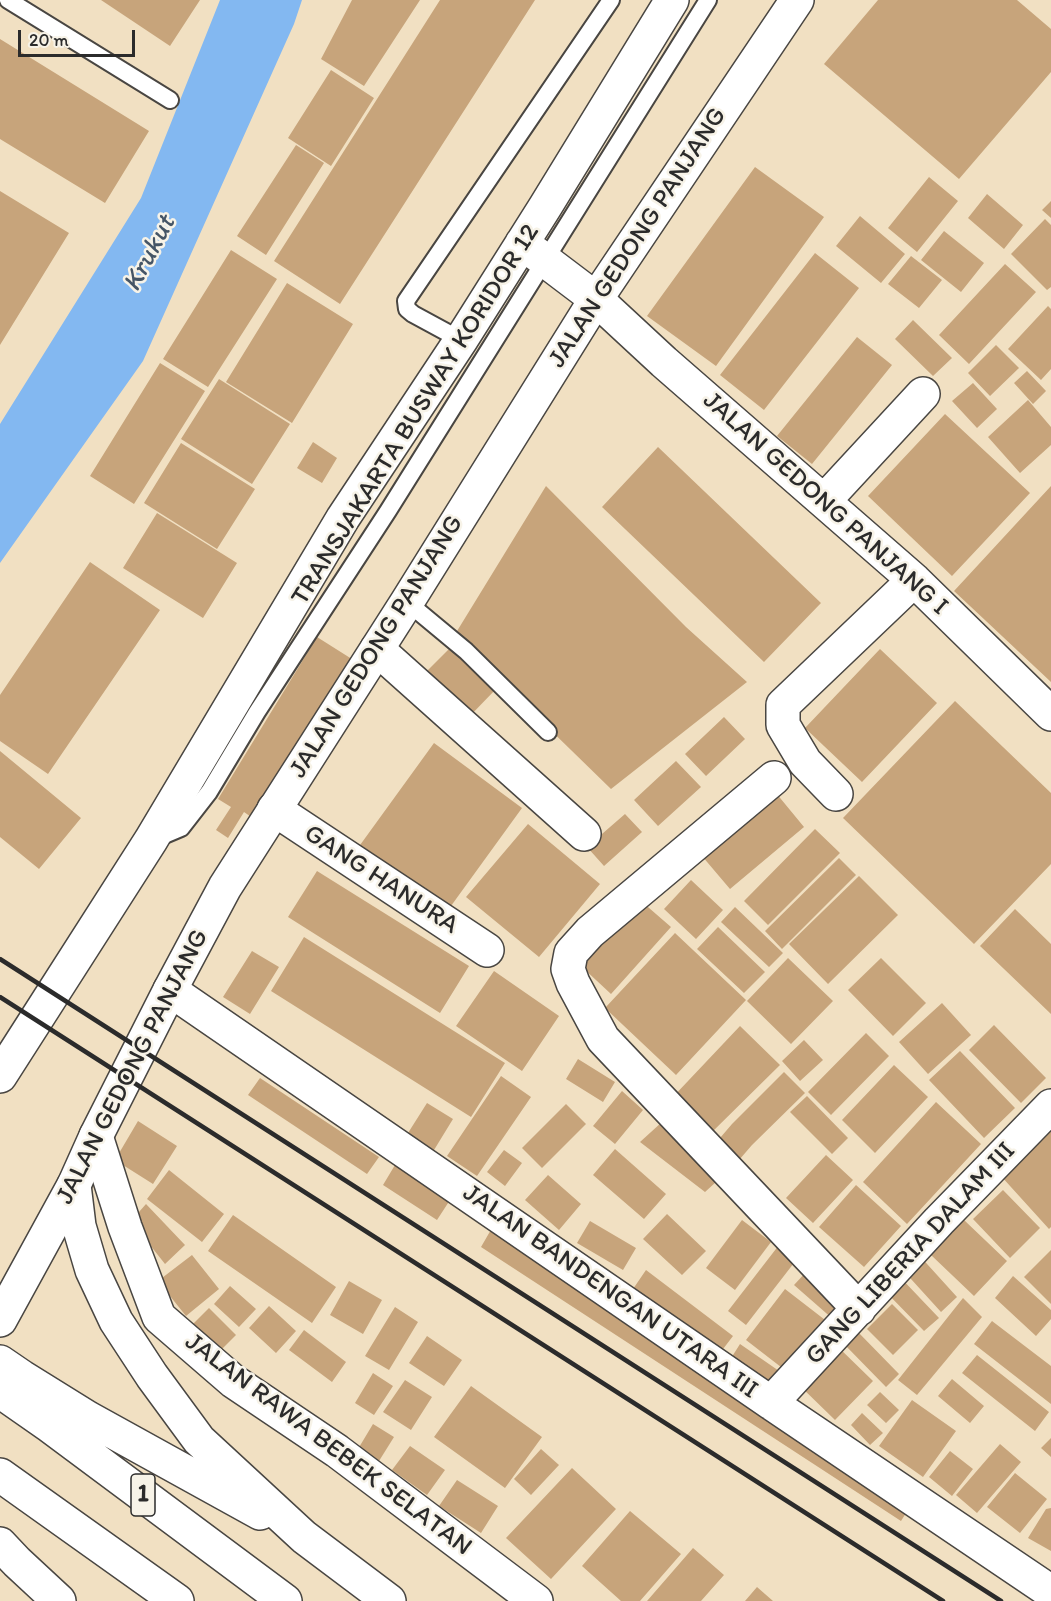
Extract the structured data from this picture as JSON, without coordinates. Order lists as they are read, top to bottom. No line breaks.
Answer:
{"streets":{"main road":["JALAN GEDONG PANJANG","JALAN GEDONG PANJANG I","GANG HANURA","GANG LIBERIA DALAM III","JALAN BANDENGAN UTARA III","JALAN RAWA BEBEK SELATAN","1"],"lane":["TRANSJAKARTA BUSWAY KORIDOR 12"]},"crossings":[["JALAN GEDONG PANJANG","JALAN GEDONG PANJANG I"],["JALAN GEDONG PANJANG","GANG HANURA"],["JALAN GEDONG PANJANG","JALAN BANDENGAN UTARA III"],["JALAN GEDONG PANJANG","JALAN RAWA BEBEK SELATAN"],["TRANSJAKARTA BUSWAY KORIDOR 12","JALAN GEDONG PANJANG I"],["GANG LIBERIA DALAM III","JALAN BANDENGAN UTARA III"]],"water":["Krukut"],"scale_bar":"20 m"}
